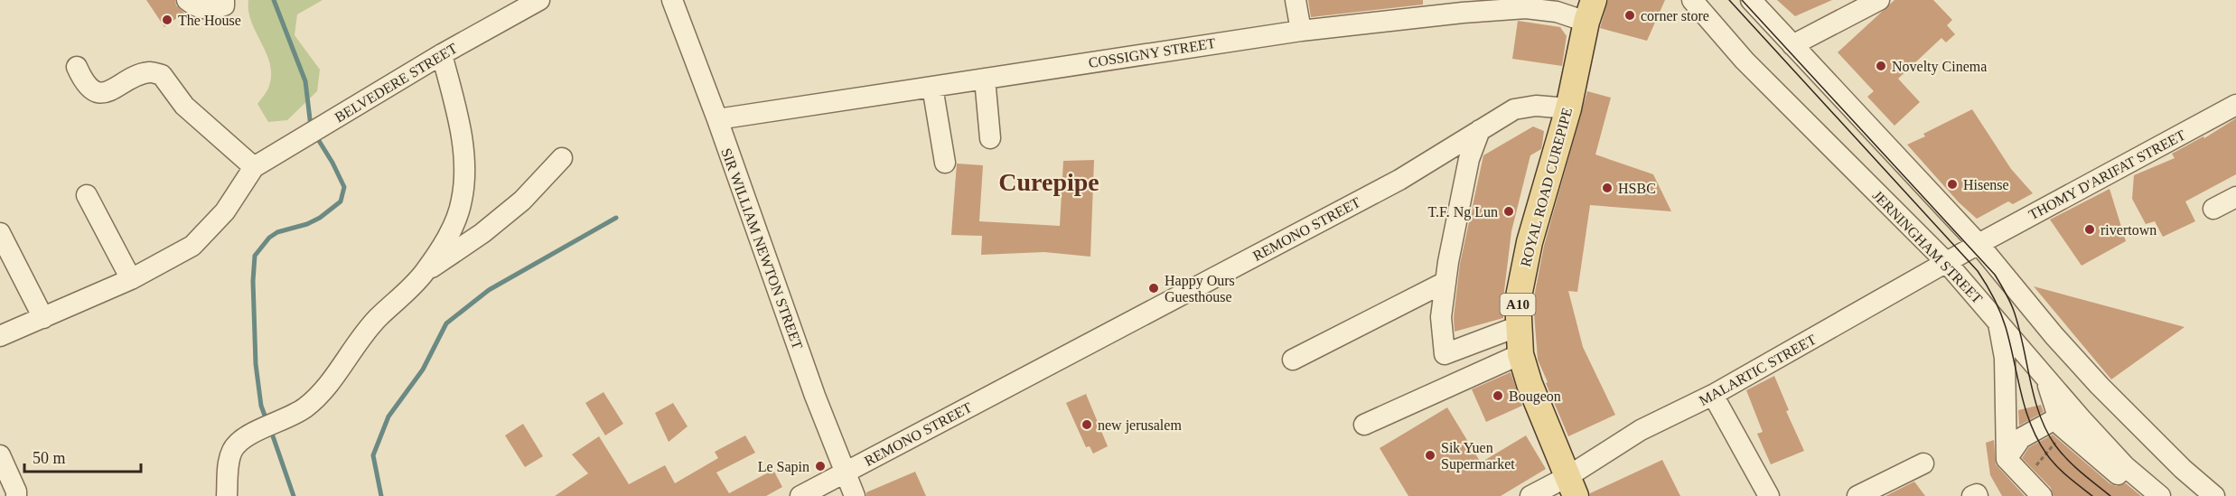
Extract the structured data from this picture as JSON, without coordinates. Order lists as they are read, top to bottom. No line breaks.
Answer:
{"streets":{"main road":["ROYAL ROAD CUREPIPE","A10"],"street":["COSSIGNY STREET","BELVEDERE STREET","THOMY D'ARIFAT STREET","REMONO STREET","JERNINGHAM STREET","SIR WILLIAM NEWTON STREET","MALARTIC STREET"]},"crossings":[["COSSIGNY STREET","ROYAL ROAD CUREPIPE"],["COSSIGNY STREET","SIR WILLIAM NEWTON STREET"],["THOMY D'ARIFAT STREET","JERNINGHAM STREET"],["THOMY D'ARIFAT STREET","MALARTIC STREET"],["ROYAL ROAD CUREPIPE","REMONO STREET"],["ROYAL ROAD CUREPIPE","MALARTIC STREET"],["REMONO STREET","SIR WILLIAM NEWTON STREET"],["JERNINGHAM STREET","MALARTIC STREET"]],"districts":["Curepipe"],"places":["corner store","The House","Novelty Cinema","Hisense","HSBC","T.F. Ng Lun","rivertown","Happy Ours Guesthouse","Bougeon","new jerusalem","Sik Yuen Supermarket","Le Sapin"],"scale_bar":"50 m"}
